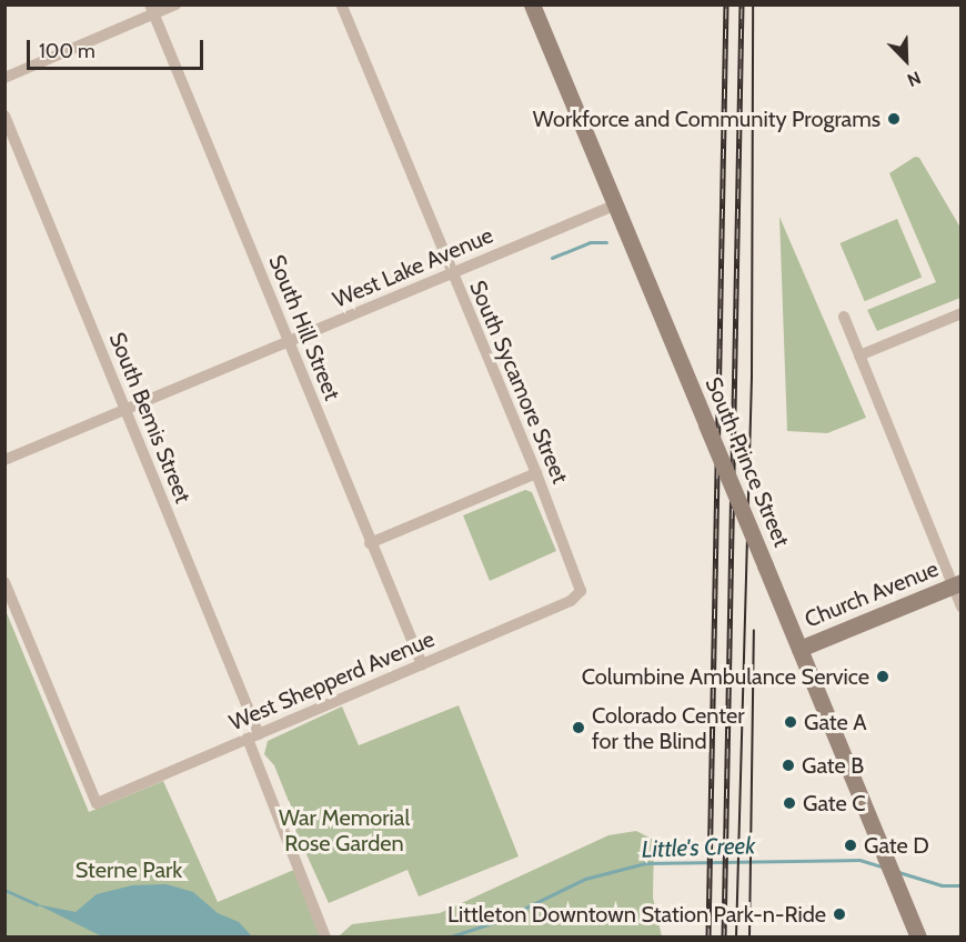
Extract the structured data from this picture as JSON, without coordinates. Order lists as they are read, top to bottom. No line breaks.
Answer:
{"streets":{"street":["West Lake Avenue","South Hill Street","South Sycamore Street","South Bemis Street","South Prince Street","Church Avenue","West Shepperd Avenue"]},"crossings":[["West Lake Avenue","South Hill Street"],["West Lake Avenue","South Sycamore Street"],["West Lake Avenue","South Bemis Street"],["West Lake Avenue","South Prince Street"],["South Hill Street","West Shepperd Avenue"],["South Sycamore Street","West Shepperd Avenue"],["South Bemis Street","West Shepperd Avenue"],["South Prince Street","Church Avenue"]],"water":["Little's Creek"],"parks":["War Memorial Rose Garden","Sterne Park"],"places":["Workforce and Community Programs","Columbine Ambulance Service","Gate A","Colorado Center for the Blind","Gate B","Gate C","Gate D","Littleton Downtown Station Park-n-Ride"],"scale_bar":"100 m","north":"bottom right"}
